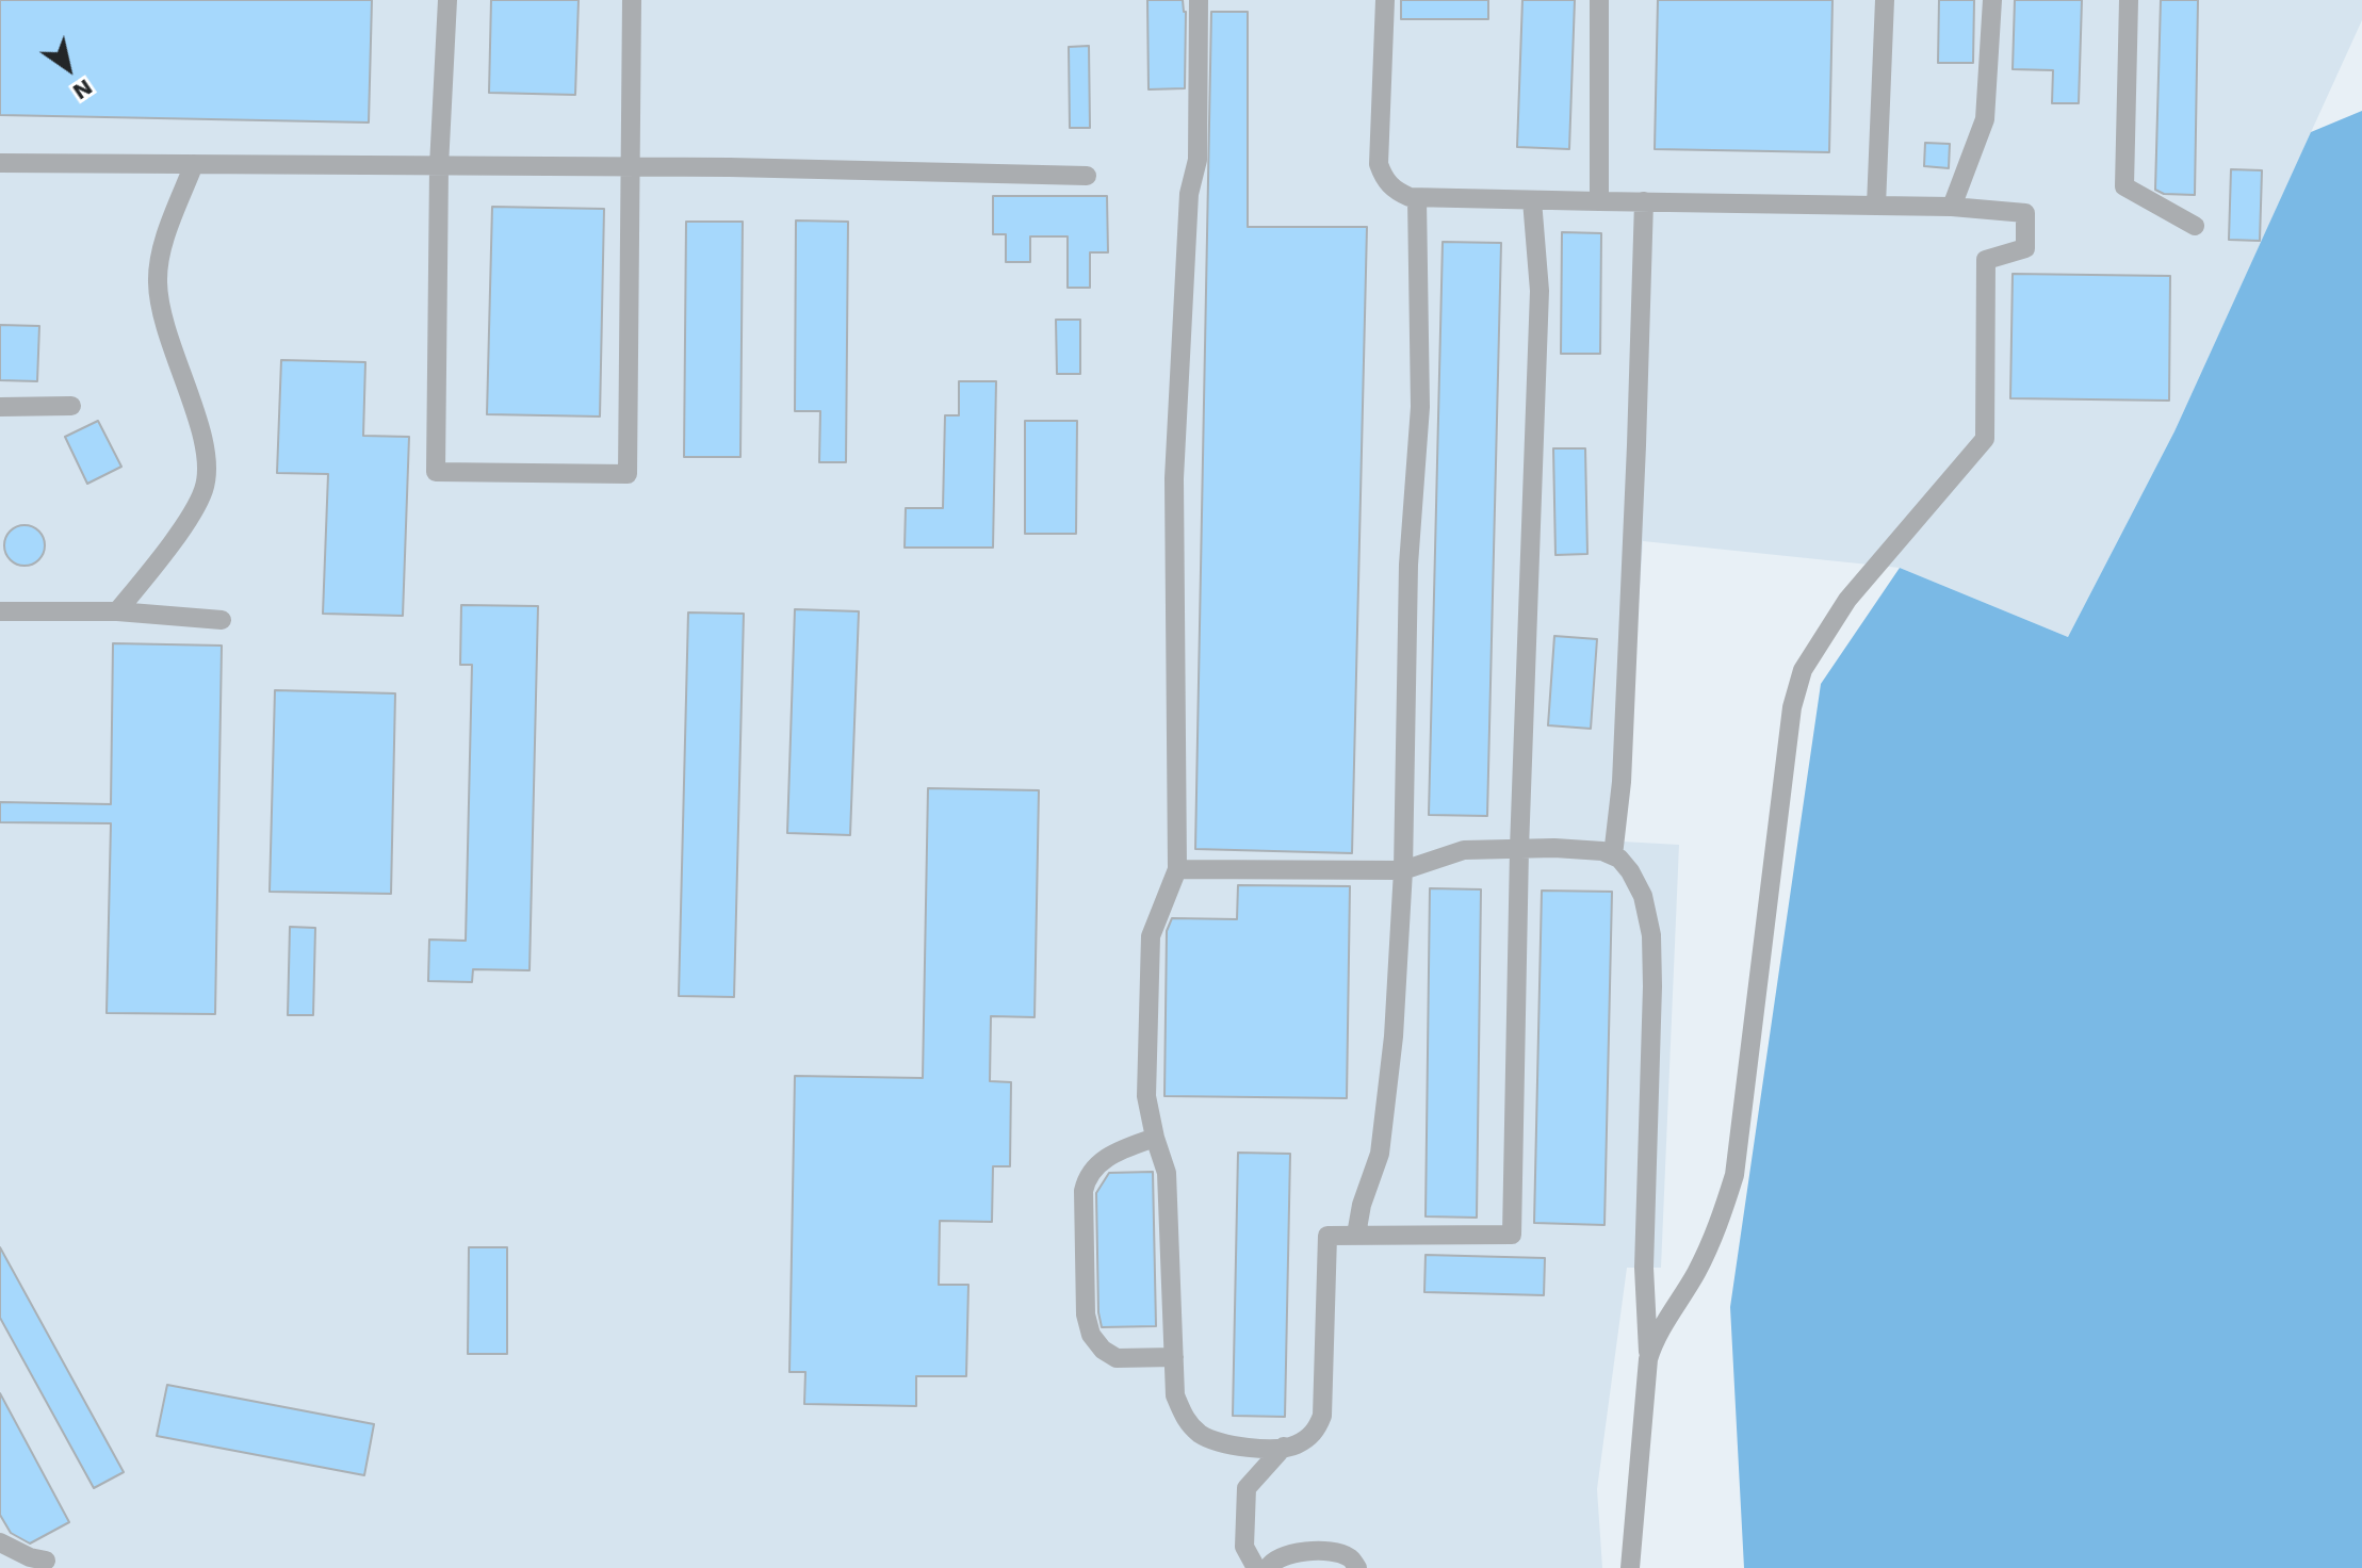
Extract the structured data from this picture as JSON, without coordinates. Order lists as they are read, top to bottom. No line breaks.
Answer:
{"north":"bottom right"}
